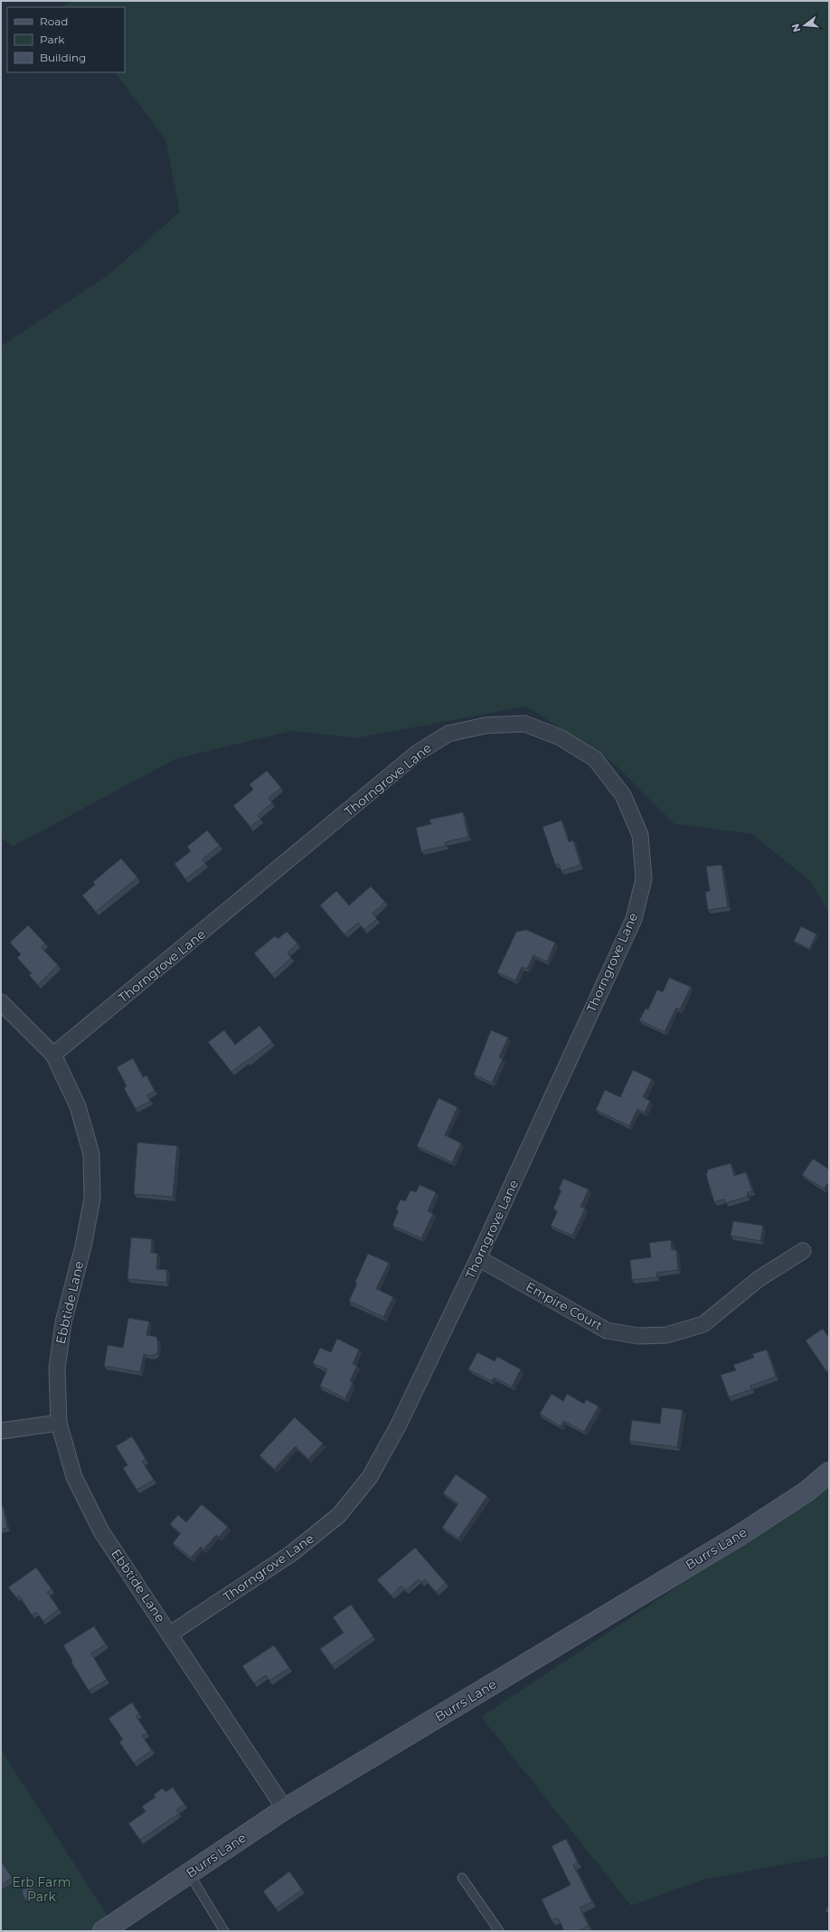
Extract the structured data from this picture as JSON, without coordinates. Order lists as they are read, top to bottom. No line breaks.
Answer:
{"streets":{"street":["Thorngrove Lane","Ebbtide Lane","Empire Court","Burrs Lane"]},"crossings":[["Thorngrove Lane","Ebbtide Lane"],["Thorngrove Lane","Empire Court"],["Ebbtide Lane","Burrs Lane"]],"parks":["Erb Farm Park"],"legend":["Road","Park","Building"],"north":"left"}
